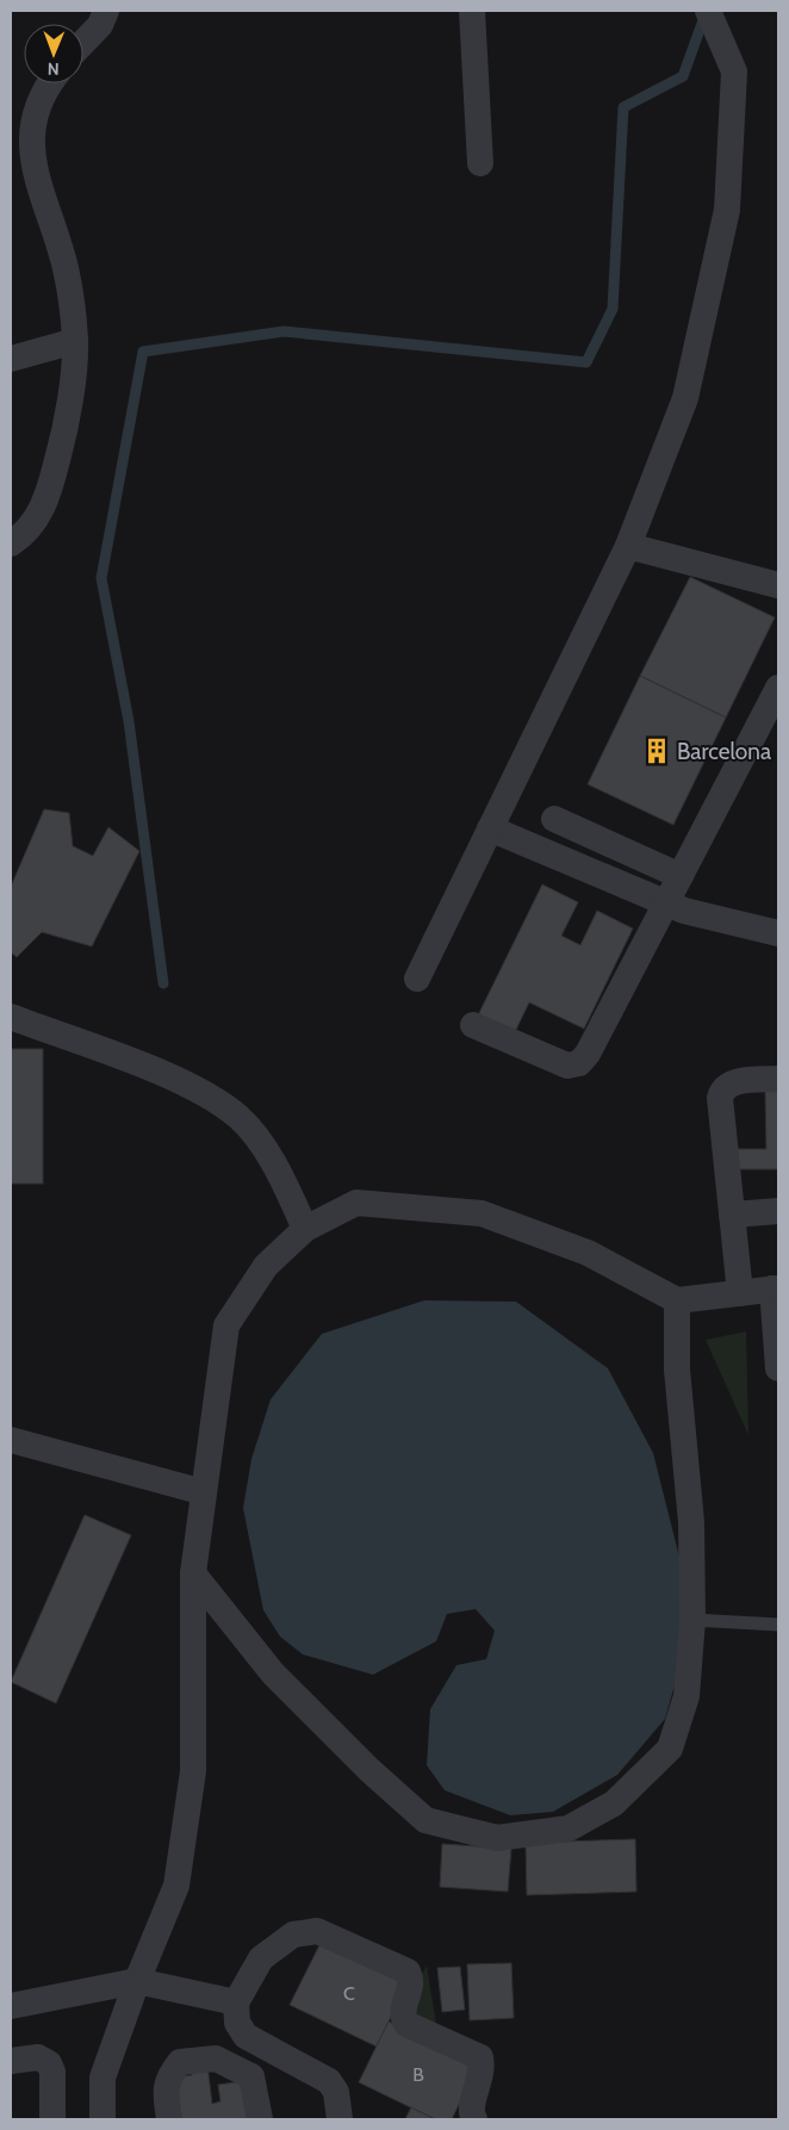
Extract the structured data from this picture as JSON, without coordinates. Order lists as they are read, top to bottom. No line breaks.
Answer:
{"places":{"building":["Barcelona"]},"house_numbers":["C","B"],"north":"bottom"}
